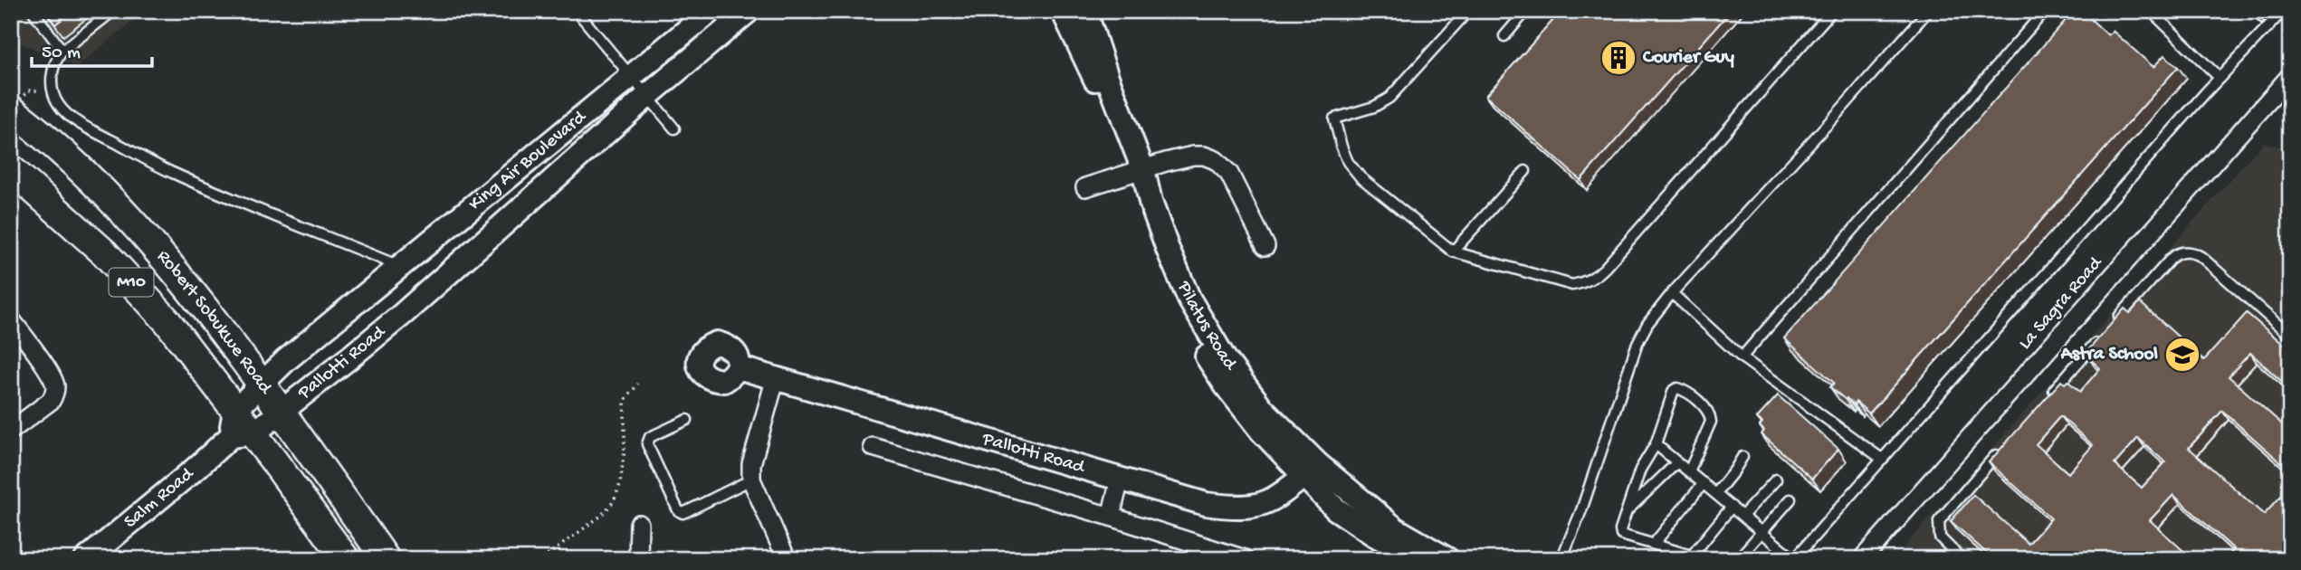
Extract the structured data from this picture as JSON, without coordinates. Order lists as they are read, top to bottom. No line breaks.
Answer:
{"streets":{"main road":["M10","Robert Sobukwe Road"],"street":["King Air Boulevard","La Sagra Road","Pilatus Road","Pallotti Road","Salm Road"]},"crossings":[["King Air Boulevard","Pallotti Road"],["Robert Sobukwe Road","Pallotti Road"],["Robert Sobukwe Road","Salm Road"],["Pilatus Road","Pallotti Road"],["Pallotti Road","Salm Road"]],"places":{"building":["Courier Guy"],"school or university":["Astra School"]},"scale_bar":"50 m"}
